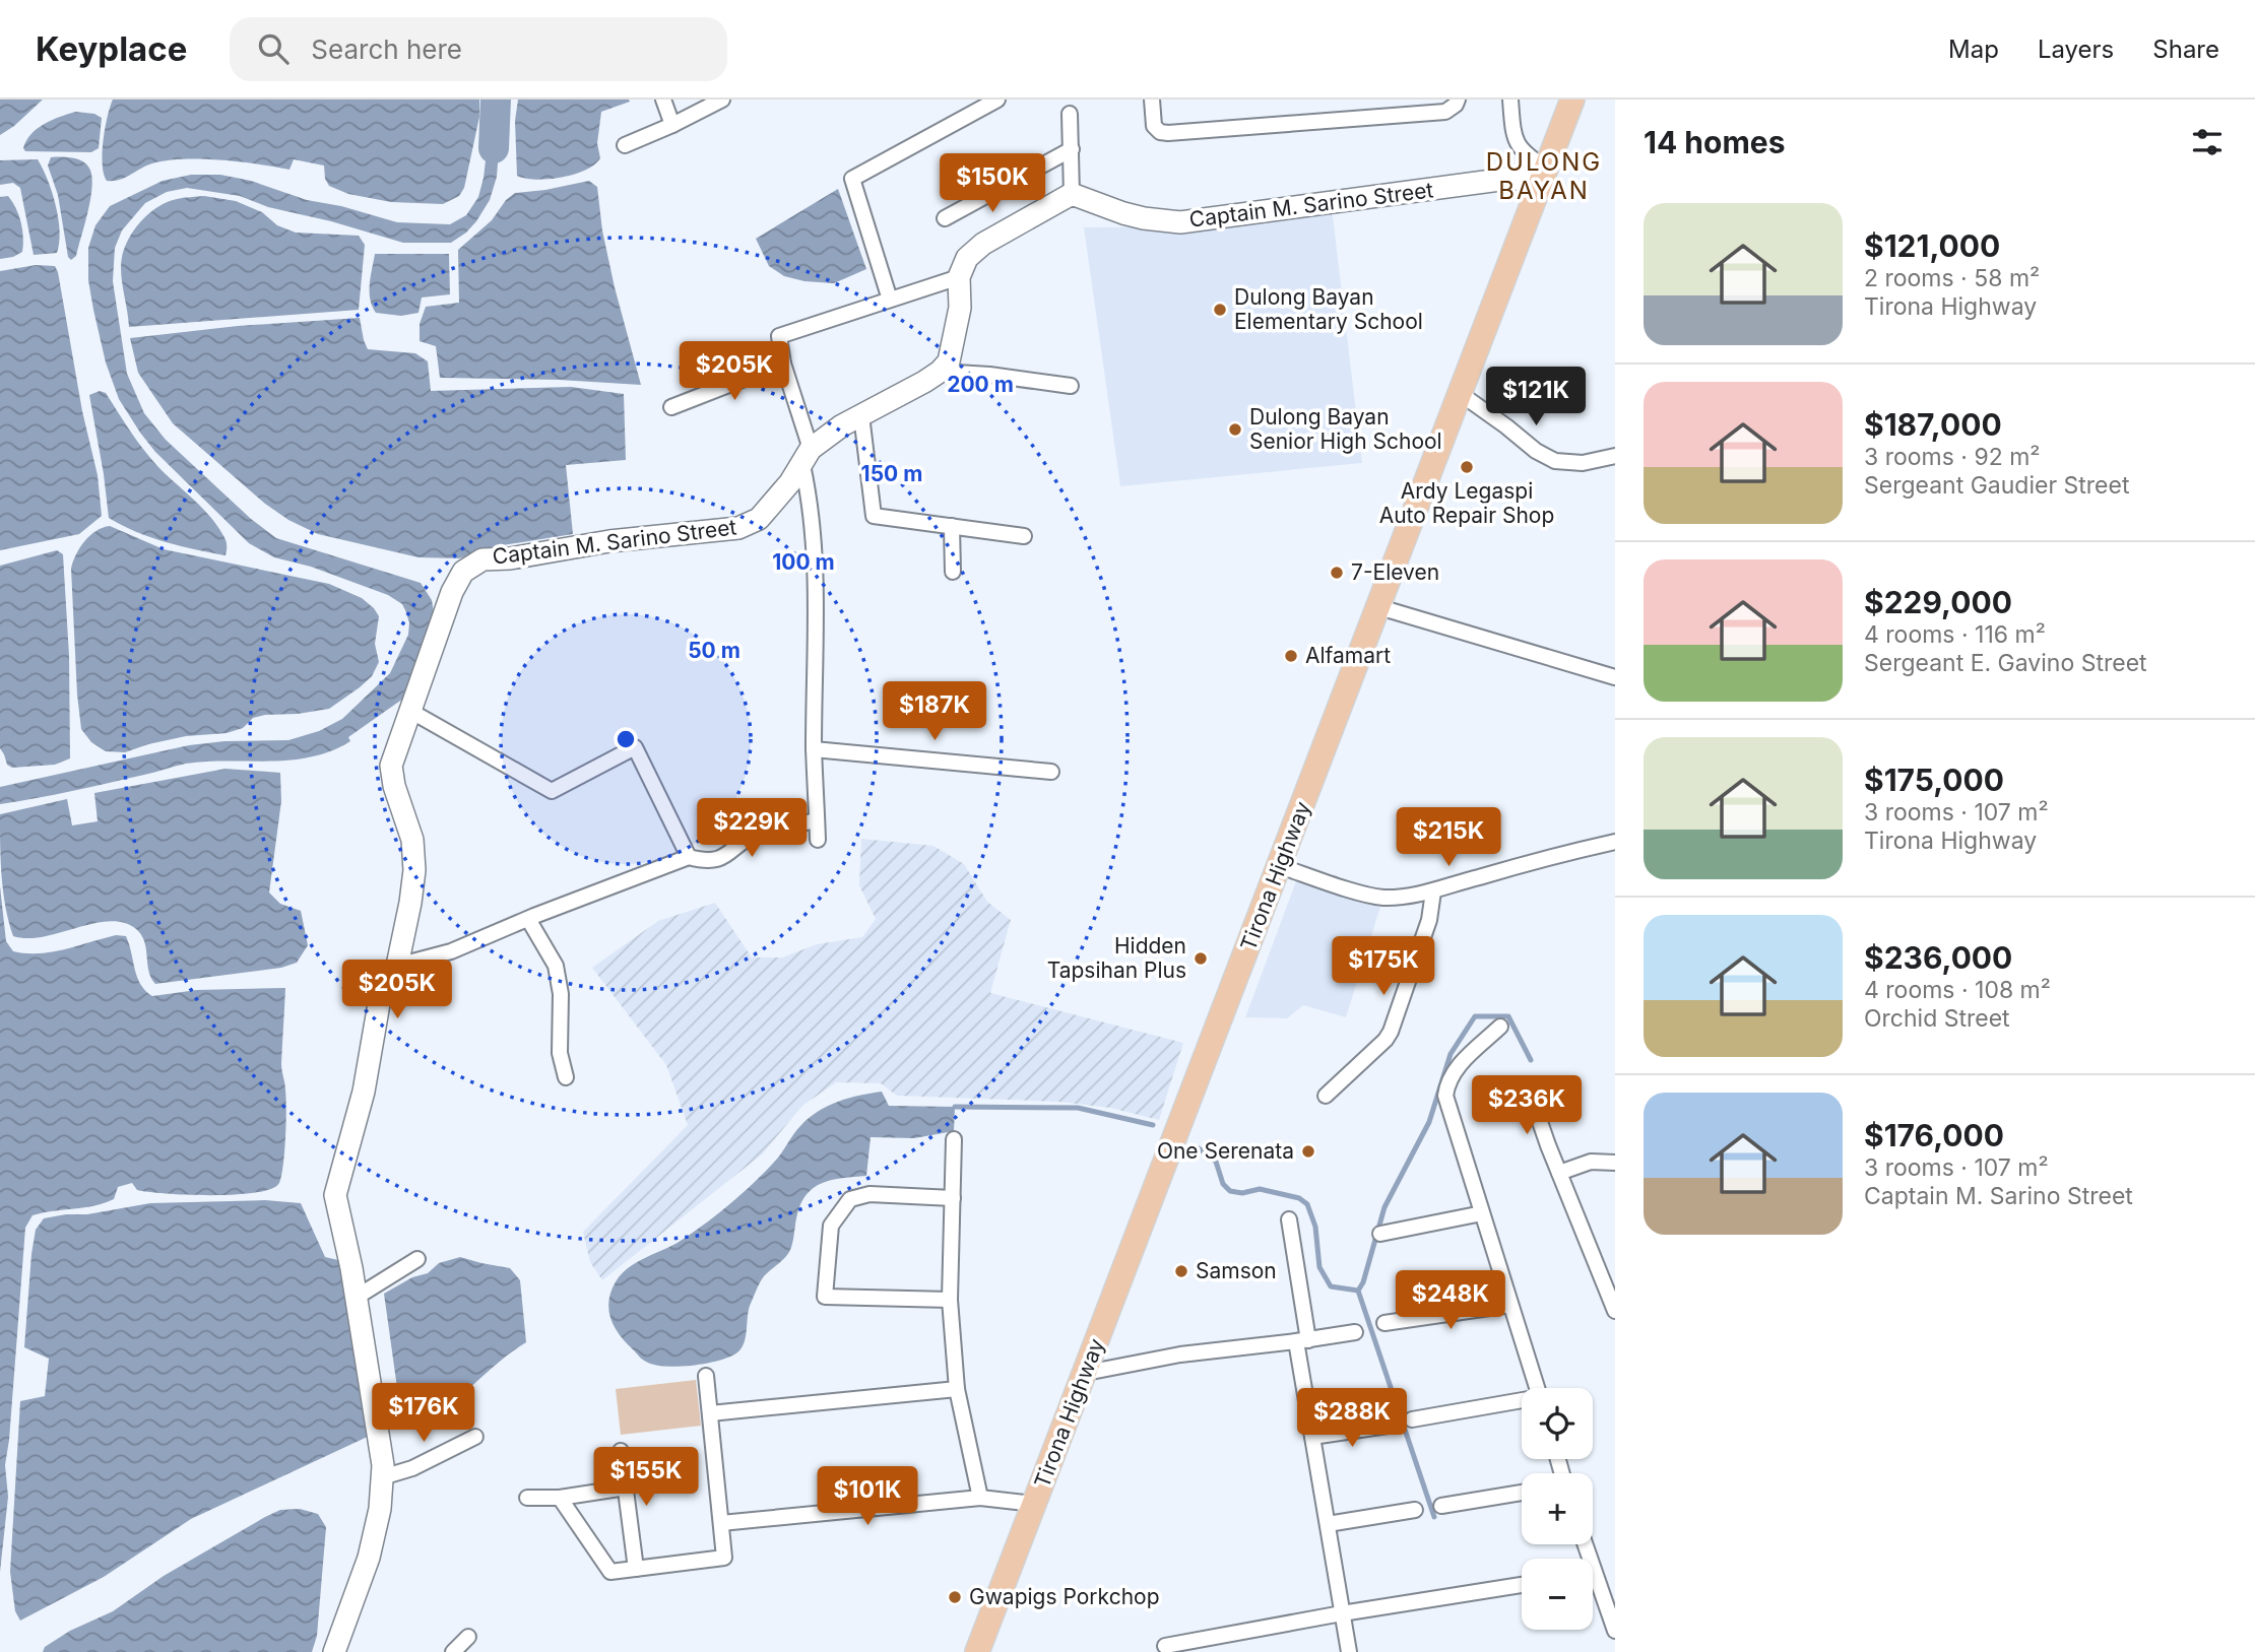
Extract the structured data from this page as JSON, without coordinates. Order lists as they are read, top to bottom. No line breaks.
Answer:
{"streets":{"main road":["Tirona Highway"],"street":["Captain M. Sarino Street"]},"crossings":[["Captain M. Sarino Street","Tirona Highway"]],"districts":["DULONG BAYAN"],"places":["Dulong Bayan Elementary School","Dulong Bayan Senior High School","Ardy Legaspi Auto Repair Shop","7-Eleven","Alfamart","Hidden Tapsihan Plus","One Serenata","Samson","Gwapigs Porkchop"],"page":{"header":"Keyplace","search":"Search here","nav":["Map","Layers","Share"],"heading":"14 homes","price":["$150K","$205K","$121K","$187K","$229K","$215K","$175K","$205K","$236K","$248K","$176K","$288K","$155K","$101K"],"list":[{"name":"$121,000","note":"2 rooms · 58 m² · Tirona Highway"},{"name":"$187,000","note":"3 rooms · 92 m² · Sergeant Gaudier Street"},{"name":"$229,000","note":"4 rooms · 116 m² · Sergeant E. Gavino Street"},{"name":"$175,000","note":"3 rooms · 107 m² · Tirona Highway"},{"name":"$236,000","note":"4 rooms · 108 m² · Orchid Street"},{"name":"$176,000","note":"3 rooms · 107 m² · Captain M. Sarino Street"}],"map_buttons":["+","−"]},"rings":["200 m","150 m","100 m","50 m"]}
